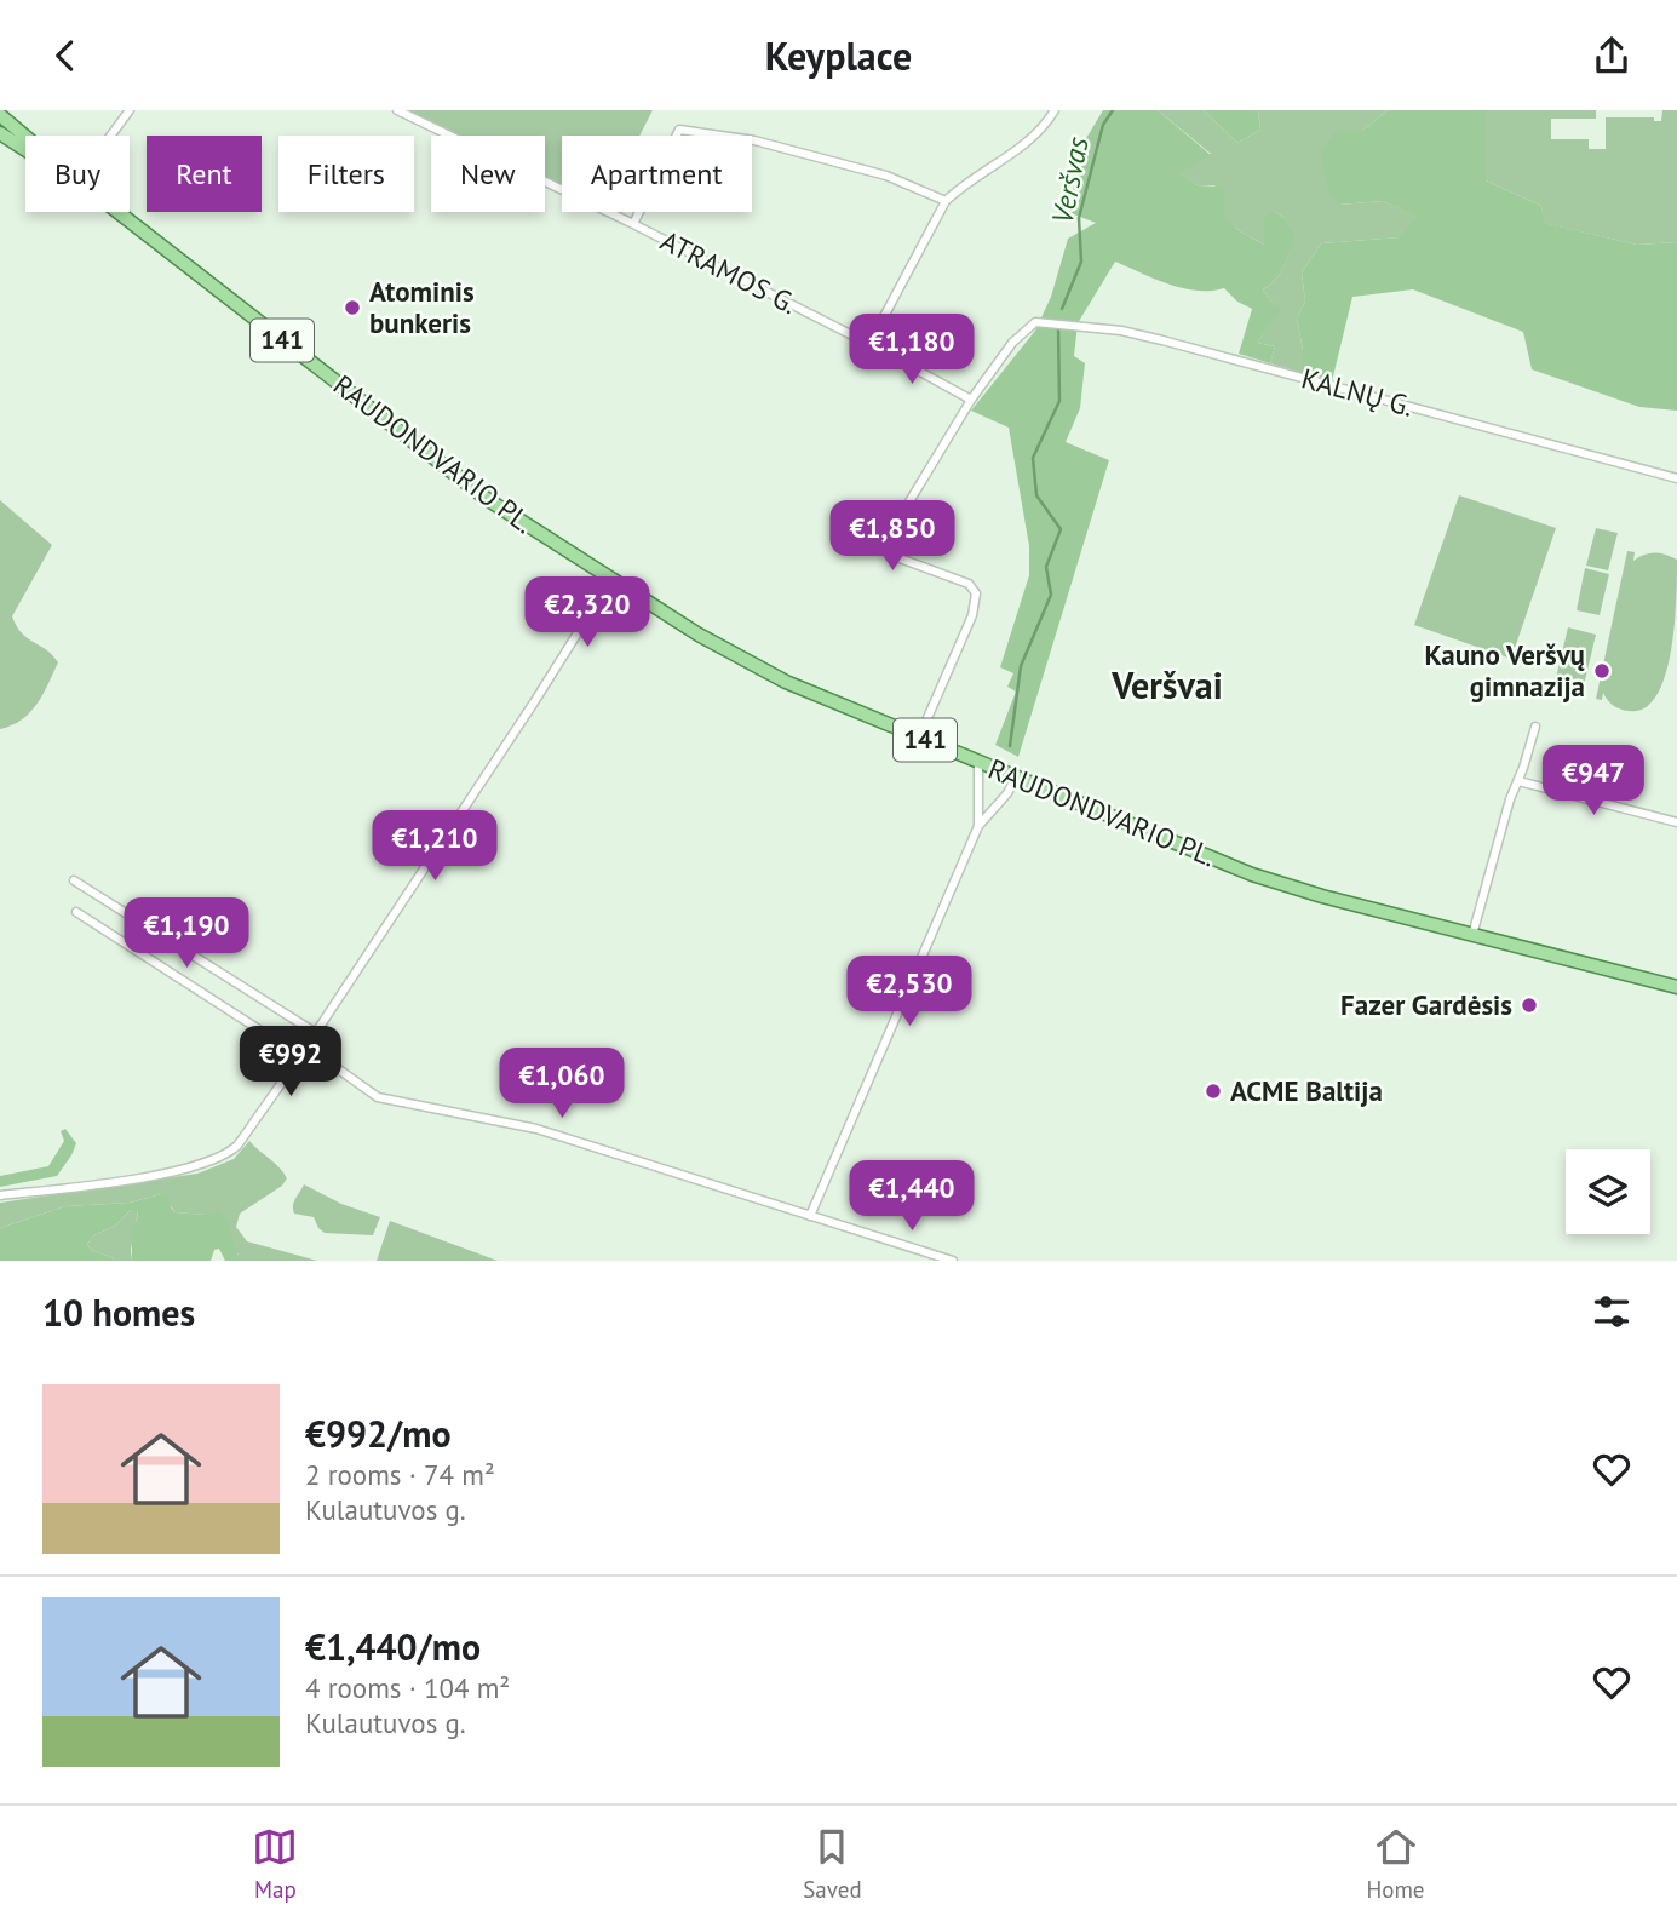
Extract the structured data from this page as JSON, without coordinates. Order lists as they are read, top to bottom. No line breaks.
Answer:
{"streets":{"main road":["141","RAUDONDVARIO PL."],"street":["ATRAMOS G.","KALNŲ G."]},"crossings":[["ATRAMOS G.","KALNŲ G."]],"districts":["Veršvai"],"water":["Veršvas"],"places":["Atominis bunkeris","Kauno Veršvų gimnazija","Fazer Gardėsis","ACME Baltija"],"page":{"header":"Keyplace","chip":["Buy","Rent","Filters","New","Apartment"],"price":["€1,180","€1,850","€2,320","€947","€1,210","€1,190","€2,530","€992","€1,060","€1,440"],"heading":"10 homes","list":[{"name":"€992/mo","note":"2 rooms · 74 m² · Kulautuvos g."},{"name":"€1,440/mo","note":"4 rooms · 104 m² · Kulautuvos g."}],"tabs":["Map","Saved","Home"]}}
